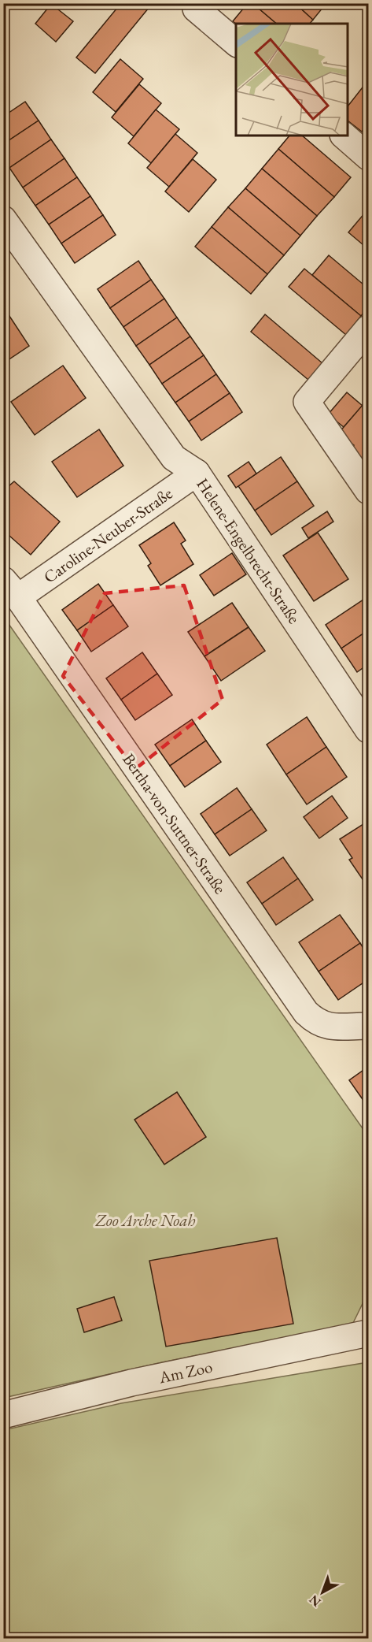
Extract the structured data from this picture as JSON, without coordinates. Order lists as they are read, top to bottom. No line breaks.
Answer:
{"streets":{"street":["Caroline-Neuber-Straße","Helene-Engelbrecht-Straße","Bertha-von-Suttner-Straße","Am Zoo"]},"crossings":[["Caroline-Neuber-Straße","Helene-Engelbrecht-Straße"],["Caroline-Neuber-Straße","Bertha-von-Suttner-Straße"]],"parks":["Zoo Arche Noah"],"north":"bottom left"}
